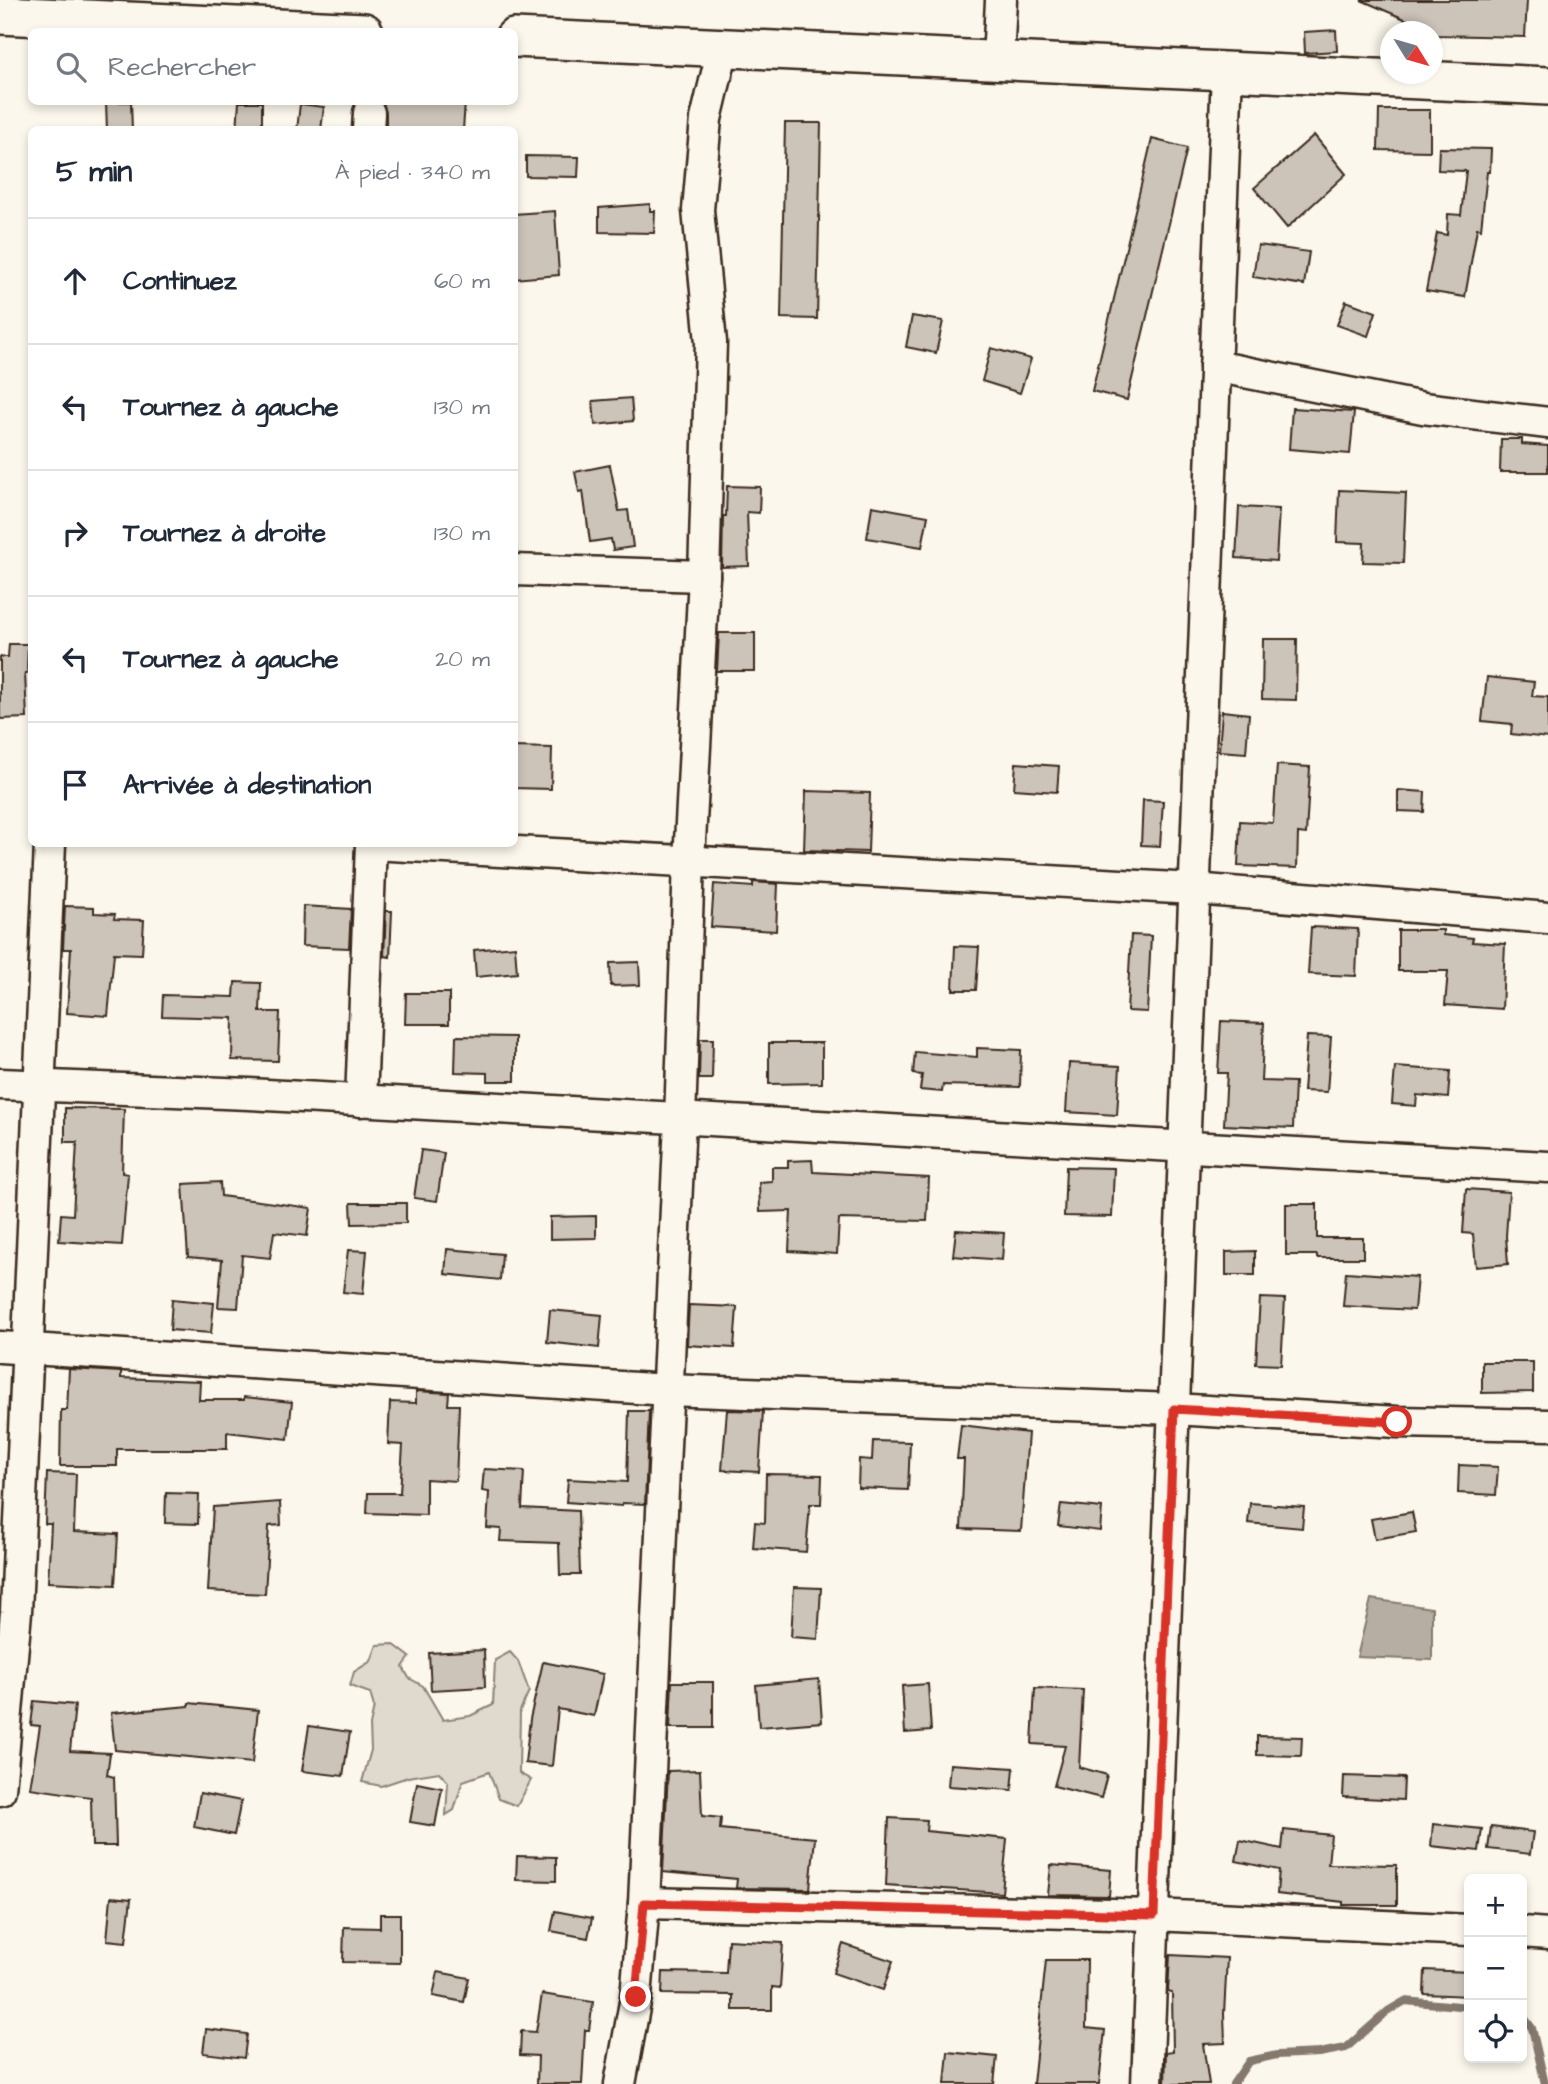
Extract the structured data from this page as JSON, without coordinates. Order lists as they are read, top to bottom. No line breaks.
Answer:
{"north":"bottom right","page":{"search":"Rechercher","heading":["5 min","À pied · 340 m"],"list":[["Continuez","60 m"],["Tournez à gauche","130 m"],["Tournez à droite","130 m"],["Tournez à gauche","20 m"],"Arrivée à destination"],"map_buttons":["+","−"]}}
